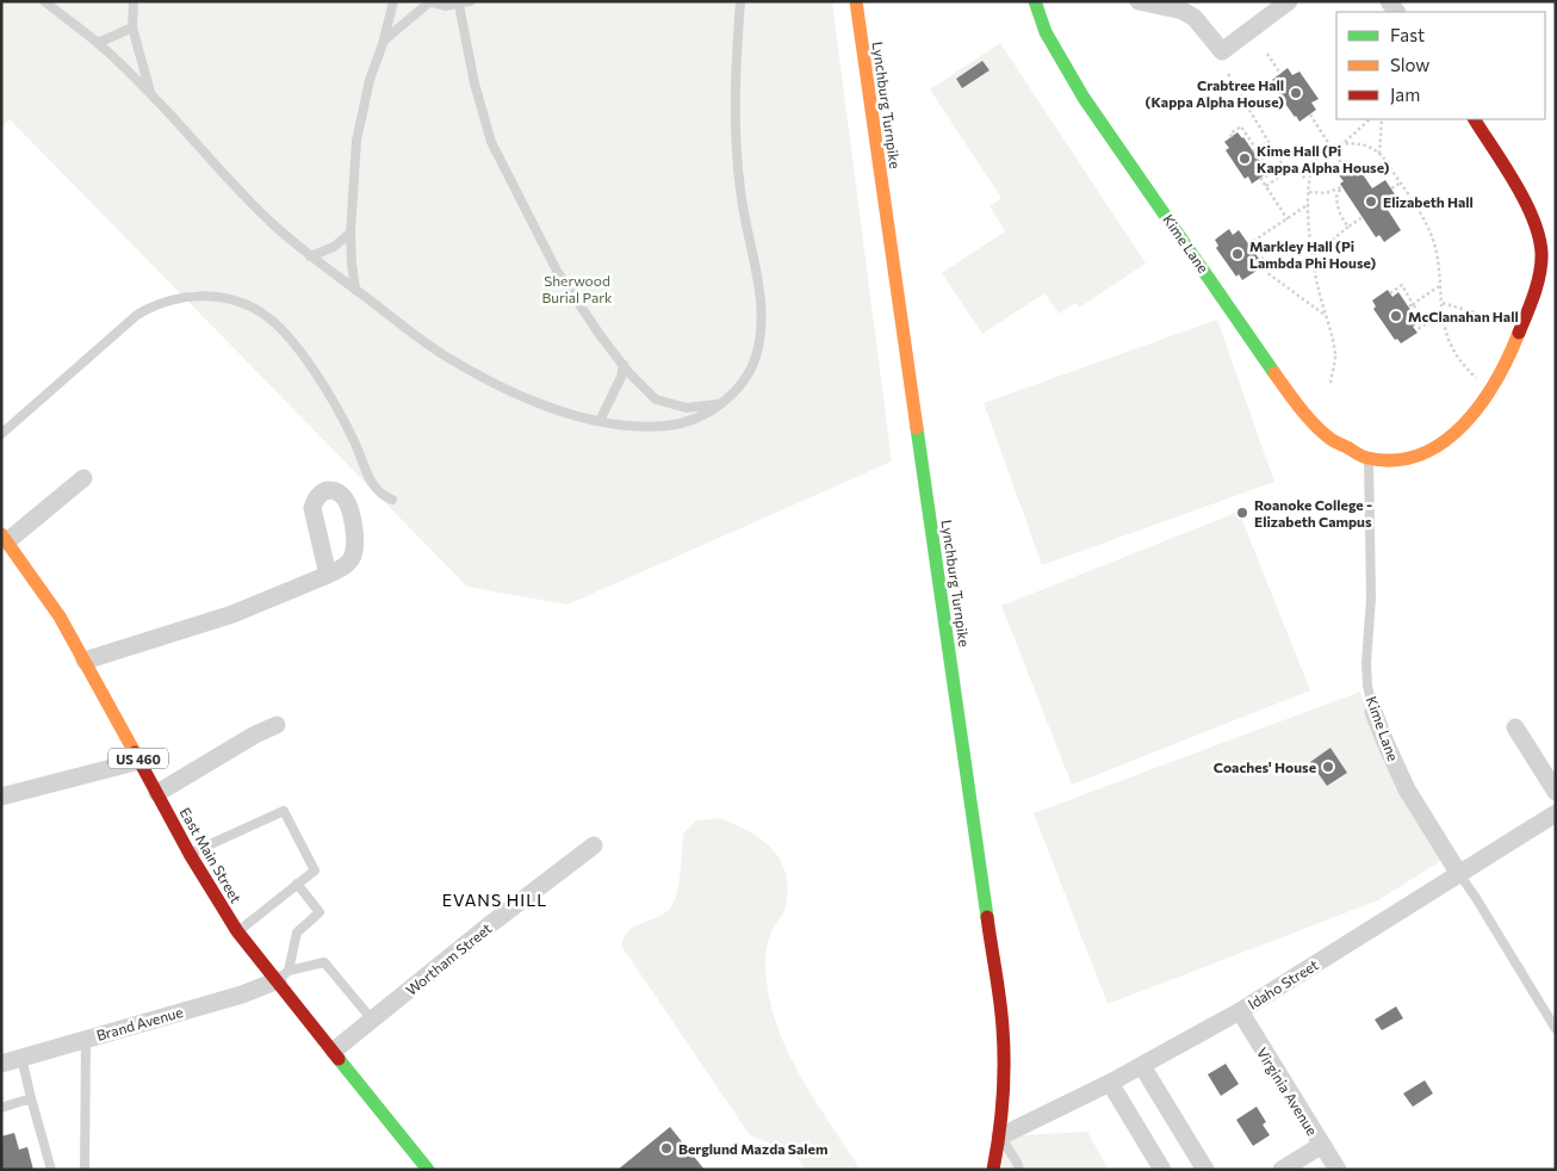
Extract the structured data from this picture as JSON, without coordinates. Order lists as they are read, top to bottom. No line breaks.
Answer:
{"streets":{"street":["Lynchburg Turnpike","Kime Lane","US 460","East Main Street","Wortham Street","Idaho Street","Brand Avenue","Virginia Avenue"]},"crossings":[["Lynchburg Turnpike","Idaho Street"],["Kime Lane","Idaho Street"],["East Main Street","Wortham Street"],["East Main Street","Brand Avenue"],["Idaho Street","Virginia Avenue"]],"districts":["EVANS HILL"],"parks":["Sherwood Burial Park"],"places":["Crabtree Hall (Kappa Alpha House)","Kime Hall (Pi Kappa Alpha House)","Elizabeth Hall","Markley Hall (Pi Lambda Phi House)","McClanahan Hall","Roanoke College - Elizabeth Campus","Coaches' House","Berglund Mazda Salem"],"legend":["Fast","Slow","Jam"]}
